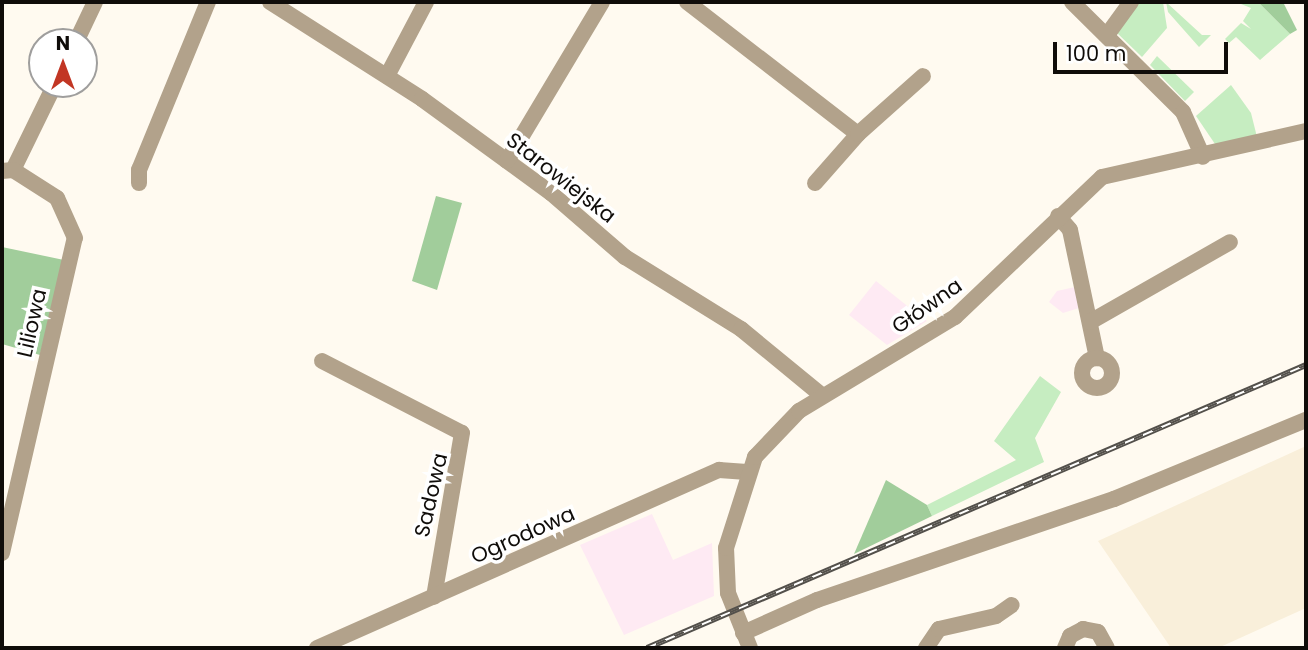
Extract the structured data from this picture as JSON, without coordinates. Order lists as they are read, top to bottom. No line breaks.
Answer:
{"streets":{"street":["Starowiejska","Główna","Liliowa","Sadowa","Ogrodowa"]},"crossings":[["Starowiejska","Główna"],["Główna","Ogrodowa"],["Sadowa","Ogrodowa"]],"scale_bar":"100 m","north":"top"}
